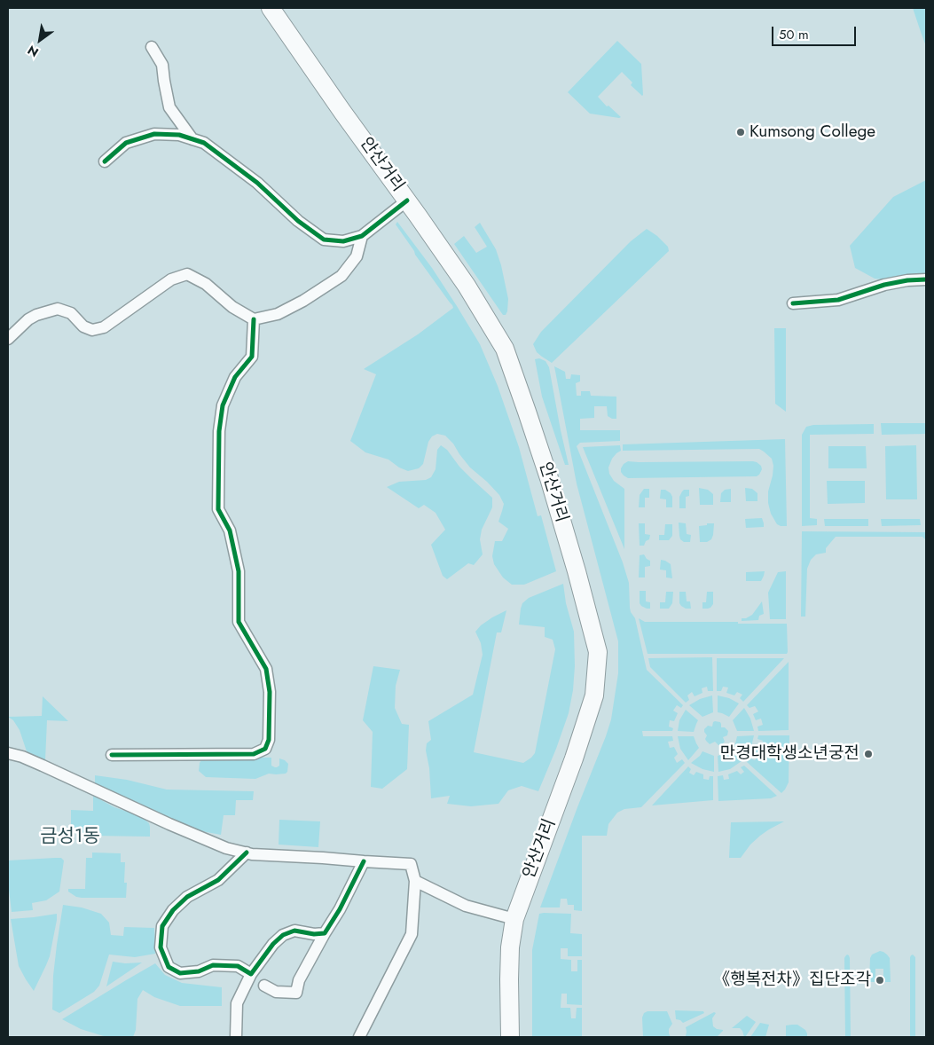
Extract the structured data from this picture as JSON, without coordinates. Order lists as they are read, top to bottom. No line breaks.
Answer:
{"streets":{"main road":["안산거리"]},"districts":["금성1동"],"places":["Kumsong College","만경대학생소년궁전","《행복전차》집단조각"],"scale_bar":"50 m","north":"bottom left"}
